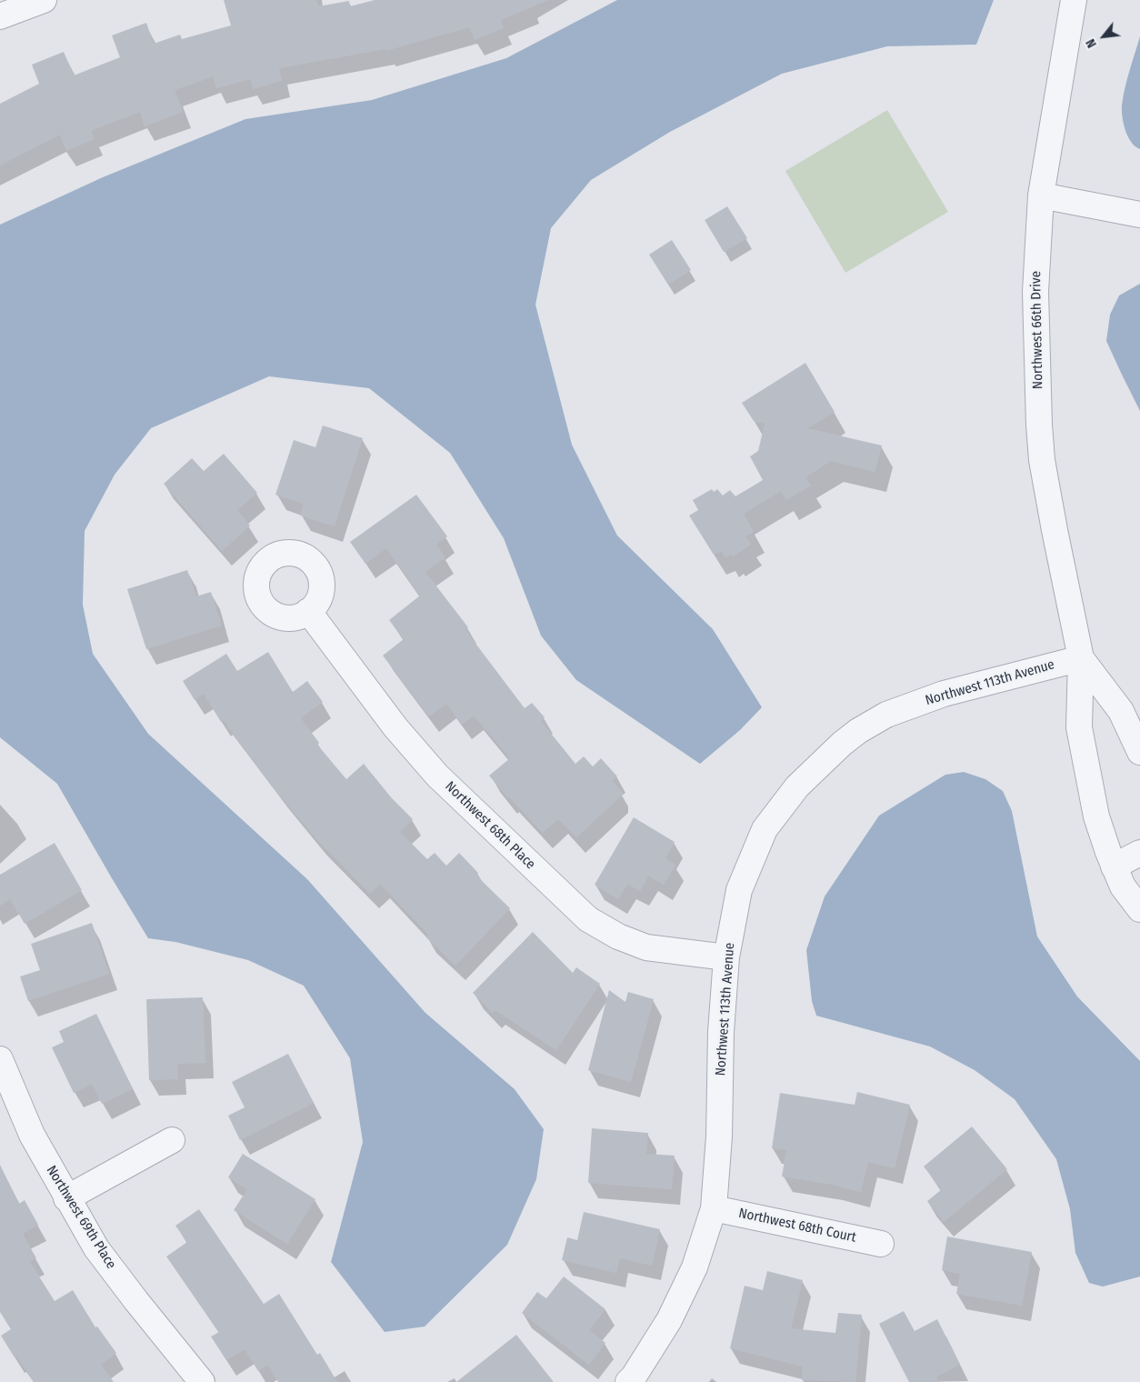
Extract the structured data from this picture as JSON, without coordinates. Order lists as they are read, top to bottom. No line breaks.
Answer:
{"streets":{"street":["Northwest 66th Drive","Northwest 113th Avenue","Northwest 68th Place","Northwest 69th Place","Northwest 68th Court"]},"crossings":[["Northwest 66th Drive","Northwest 113th Avenue"],["Northwest 113th Avenue","Northwest 68th Place"],["Northwest 113th Avenue","Northwest 68th Court"]],"north":"bottom left"}
